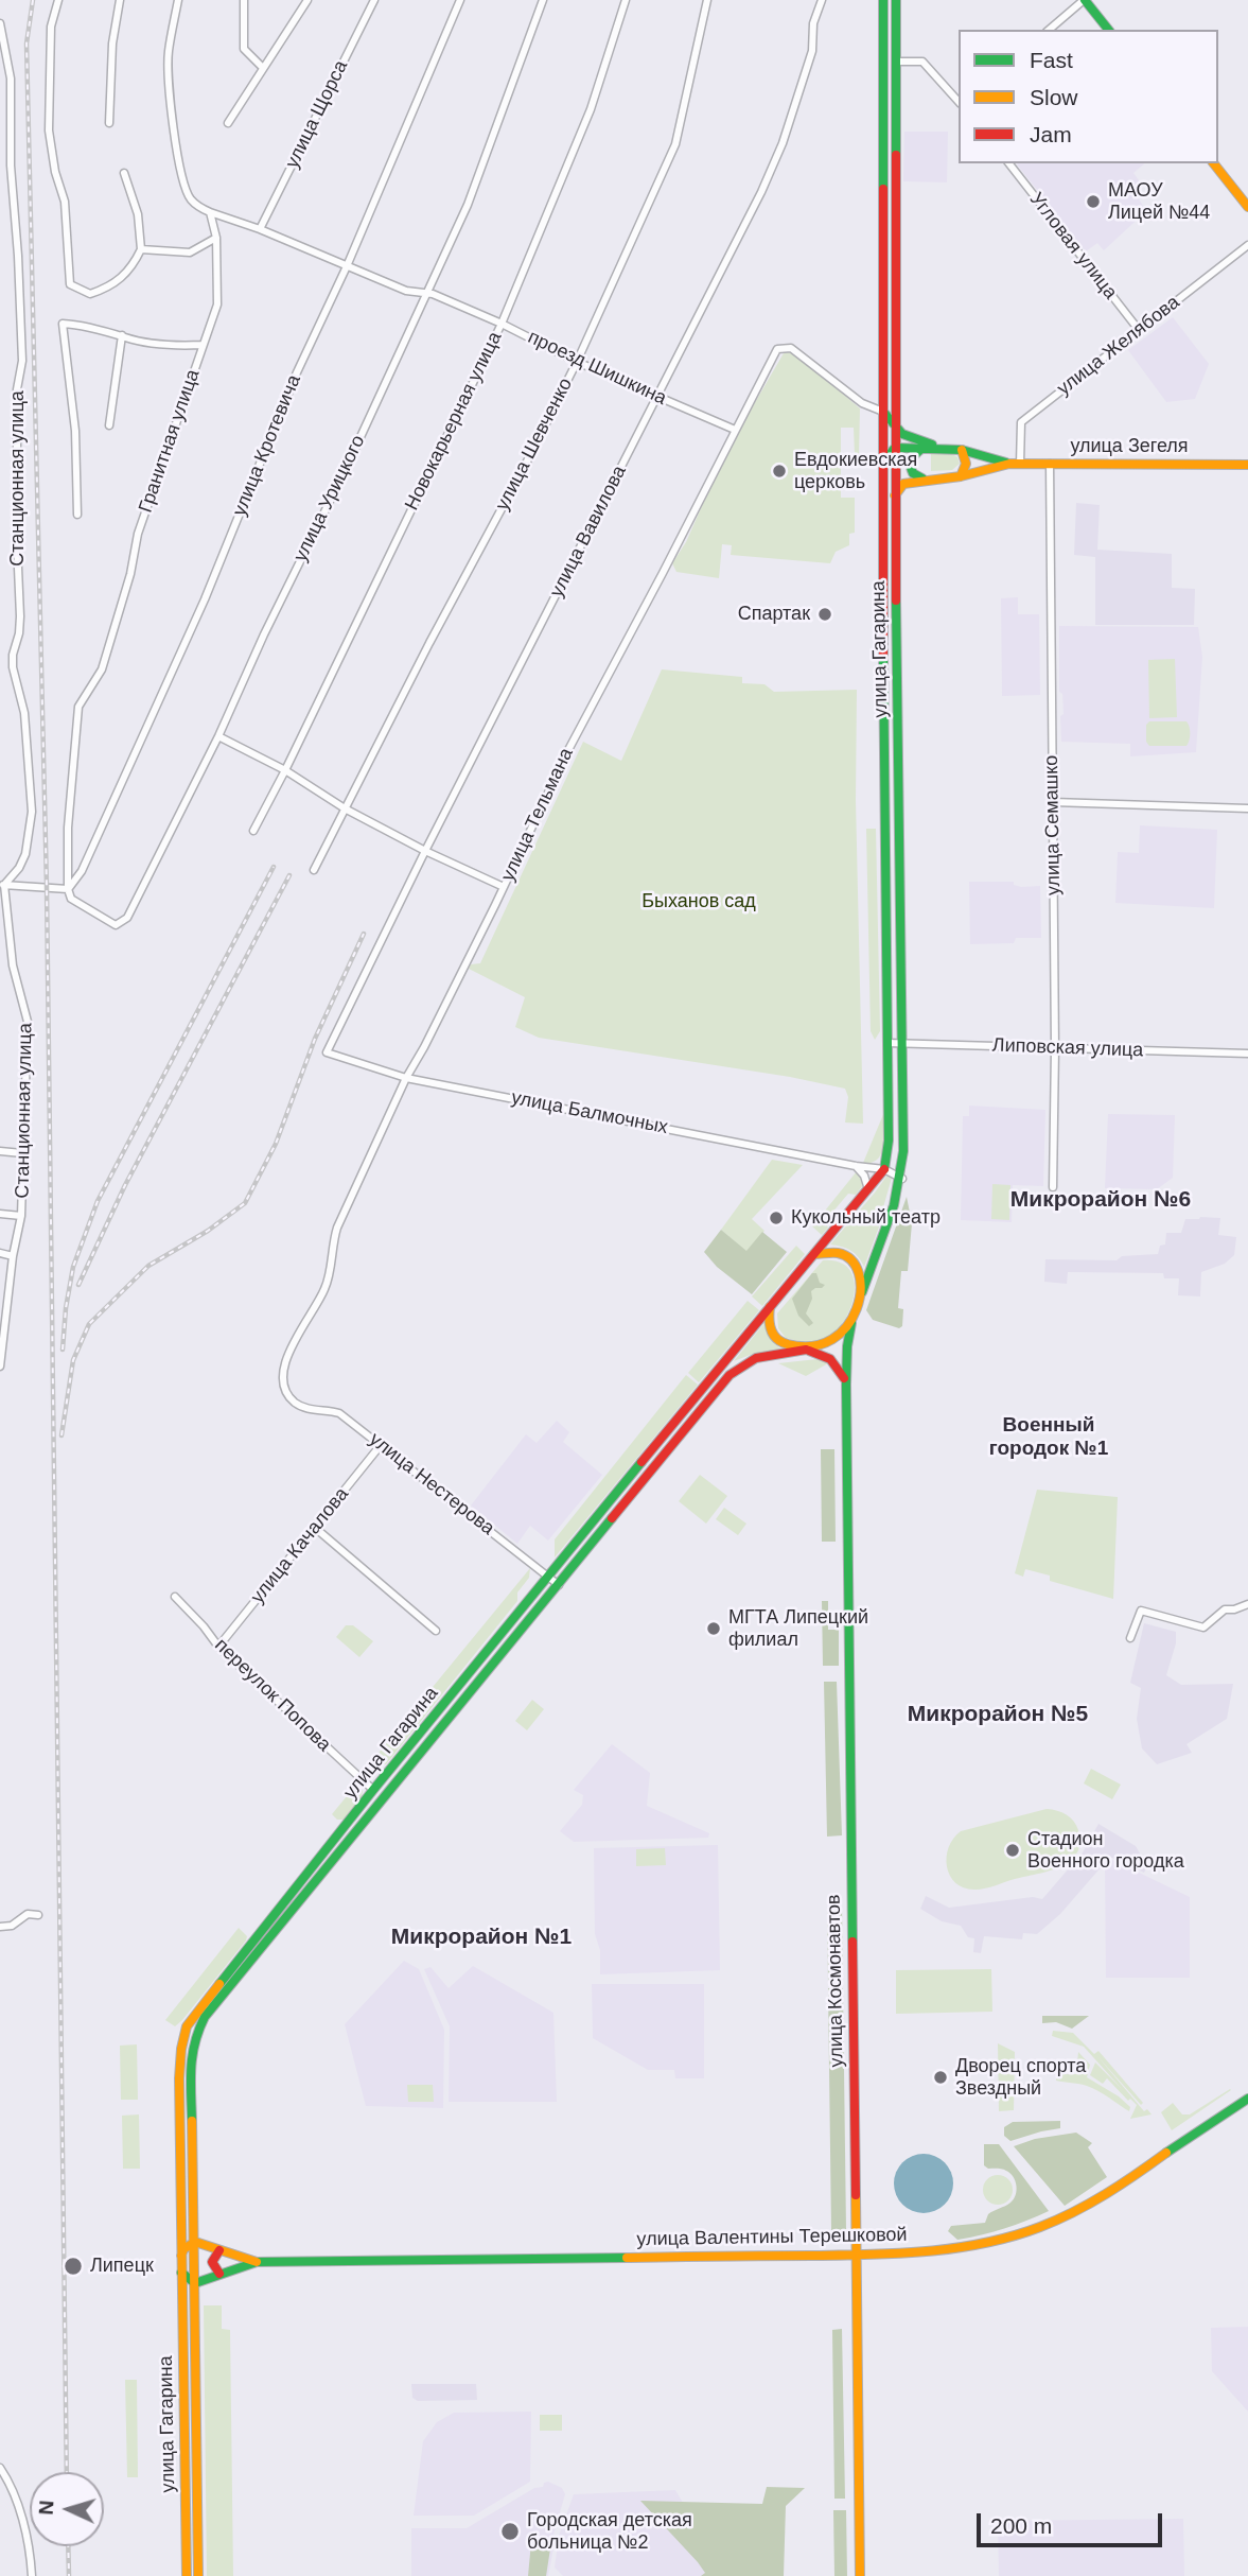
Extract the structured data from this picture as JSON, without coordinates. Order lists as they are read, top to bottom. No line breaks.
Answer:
{"streets":{"main road":["улица Зегеля","улица Гагарина","улица Космонавтов","улица Валентины Терешковой"],"street":["улица Щорса","Угловая улица","улица Желябова","проезд Шишкина","Новокарьерная улица","Гранитная улица","улица Шевченко","улица Кротевича","Станционная улица","улица Урицкого","улица Вавилова","улица Тельмана","улица Семашко","Липовская улица","улица Балмочных","улица Нестерова","улица Качалова","переулок Попова"]},"crossings":[["улица Щорса","проезд Шишкина"],["Угловая улица","улица Желябова"],["улица Желябова","улица Зегеля"],["проезд Шишкина","Новокарьерная улица"],["проезд Шишкина","Гранитная улица"],["проезд Шишкина","улица Шевченко"],["проезд Шишкина","улица Кротевича"],["проезд Шишкина","улица Урицкого"],["проезд Шишкина","улица Вавилова"],["проезд Шишкина","улица Тельмана"],["Гранитная улица","улица Кротевича"],["Гранитная улица","улица Урицкого"],["улица Кротевича","улица Урицкого"],["улица Зегеля","улица Семашко"],["улица Вавилова","улица Балмочных"],["улица Гагарина","улица Тельмана"],["улица Гагарина","Липовская улица"],["улица Гагарина","улица Балмочных"],["улица Гагарина","улица Нестерова"],["улица Гагарина","переулок Попова"],["улица Гагарина","улица Космонавтов"],["улица Тельмана","улица Балмочных"],["улица Тельмана","улица Нестерова"],["улица Семашко","Липовская улица"],["улица Нестерова","улица Качалова"],["улица Качалова","переулок Попова"],["улица Космонавтов","улица Валентины Терешковой"]],"districts":["Микрорайон №6","Военный городок №1","Микрорайон №5","Микрорайон №1"],"parks":["Быханов сад"],"places":["МАОУ Лицей №44","Евдокиевская церковь","Спартак","Кукольный театр","МГТА Липецкий филиал","Стадион Военного городка","Дворец спорта Звездный","Липецк","Городская детская больница №2"],"legend":["Fast","Slow","Jam"],"scale_bar":"200 m","north":"left"}
